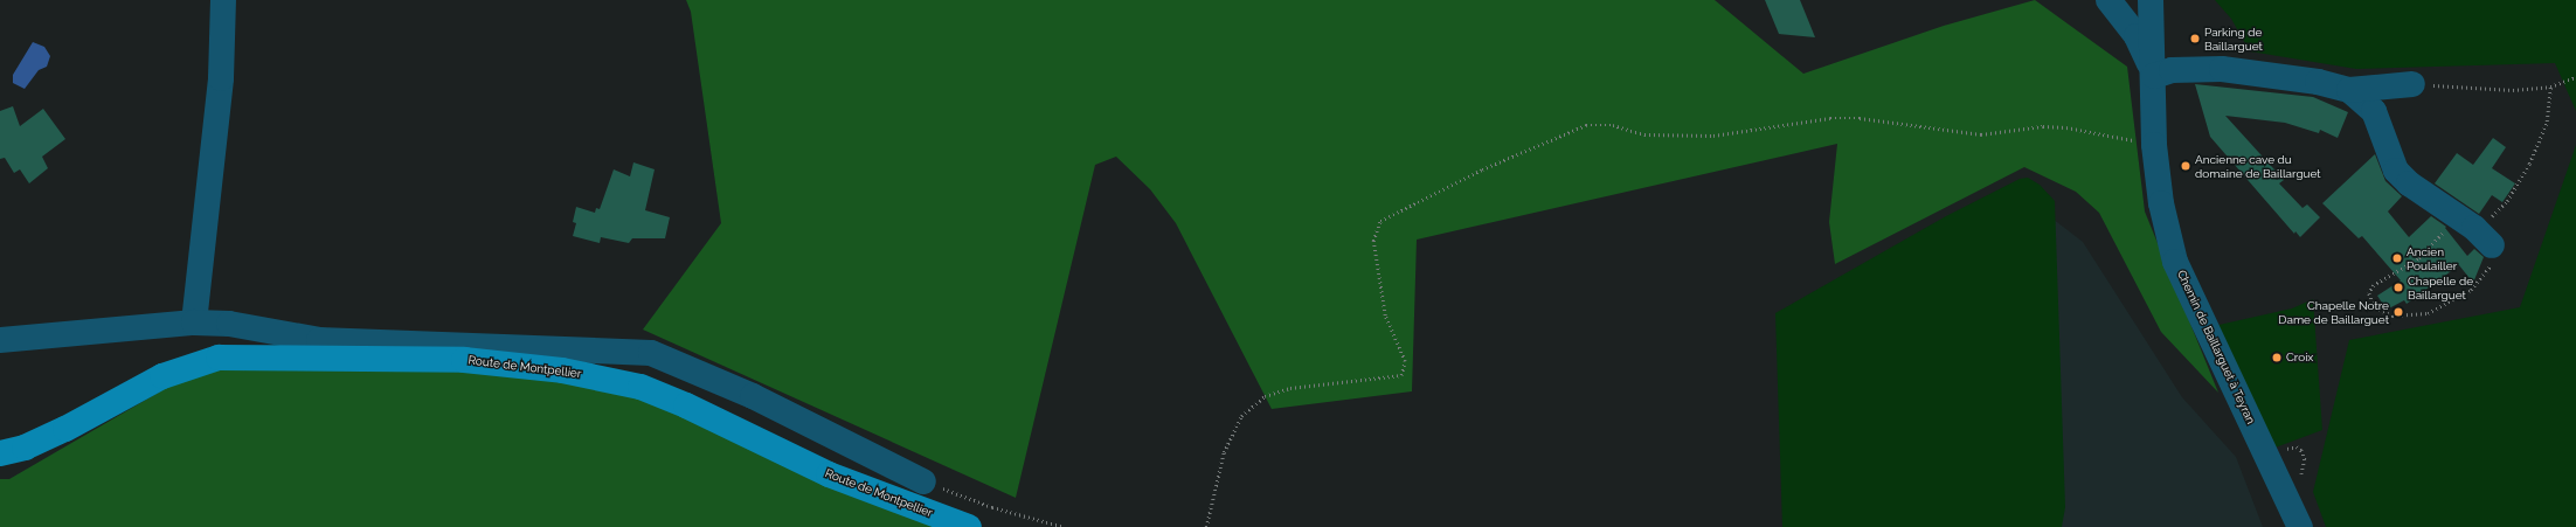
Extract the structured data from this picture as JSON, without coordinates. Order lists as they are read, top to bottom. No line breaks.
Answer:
{"streets":{"main road":["Route de Montpellier"],"street":["Chemin de Baillarguet à Teyran"]},"places":["Parking de Baillarguet","Ancienne cave du domaine de Baillarguet","Ancien Poulailler","Chapelle de Baillarguet","Chapelle Notre Dame de Baillarguet","Croix"]}
